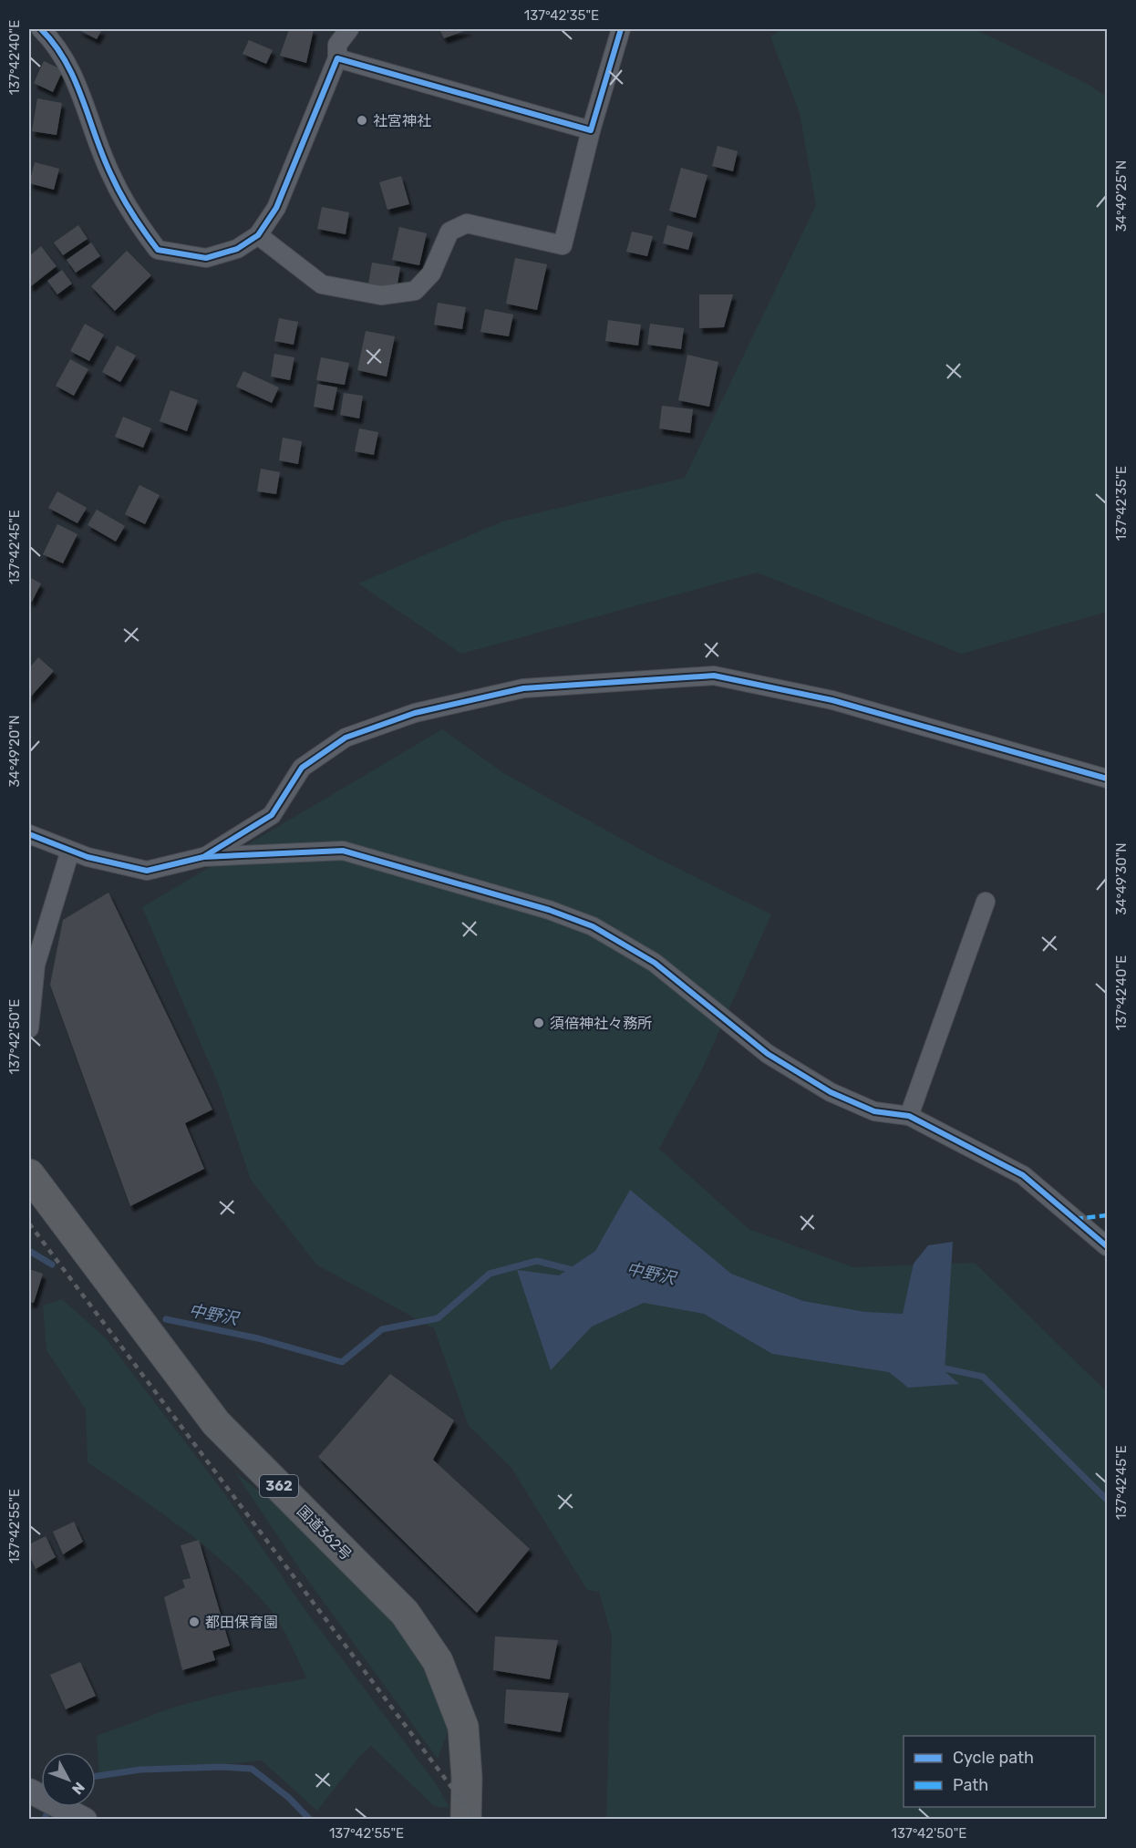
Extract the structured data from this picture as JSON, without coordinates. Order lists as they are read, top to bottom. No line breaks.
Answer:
{"streets":{"highway":["362","国道362号"]},"water":["中野沢"],"places":["社宮神社","須倍神社々務所","都田保育園"],"legend":["Cycle path","Path"],"north":"bottom right","coordinates":["137°42'35\"E","137°42'40\"E","34°49'25\"N","137°42'45\"E","34°49'20\"N","34°49'30\"N","137°42'50\"E","137°42'55\"E"]}
